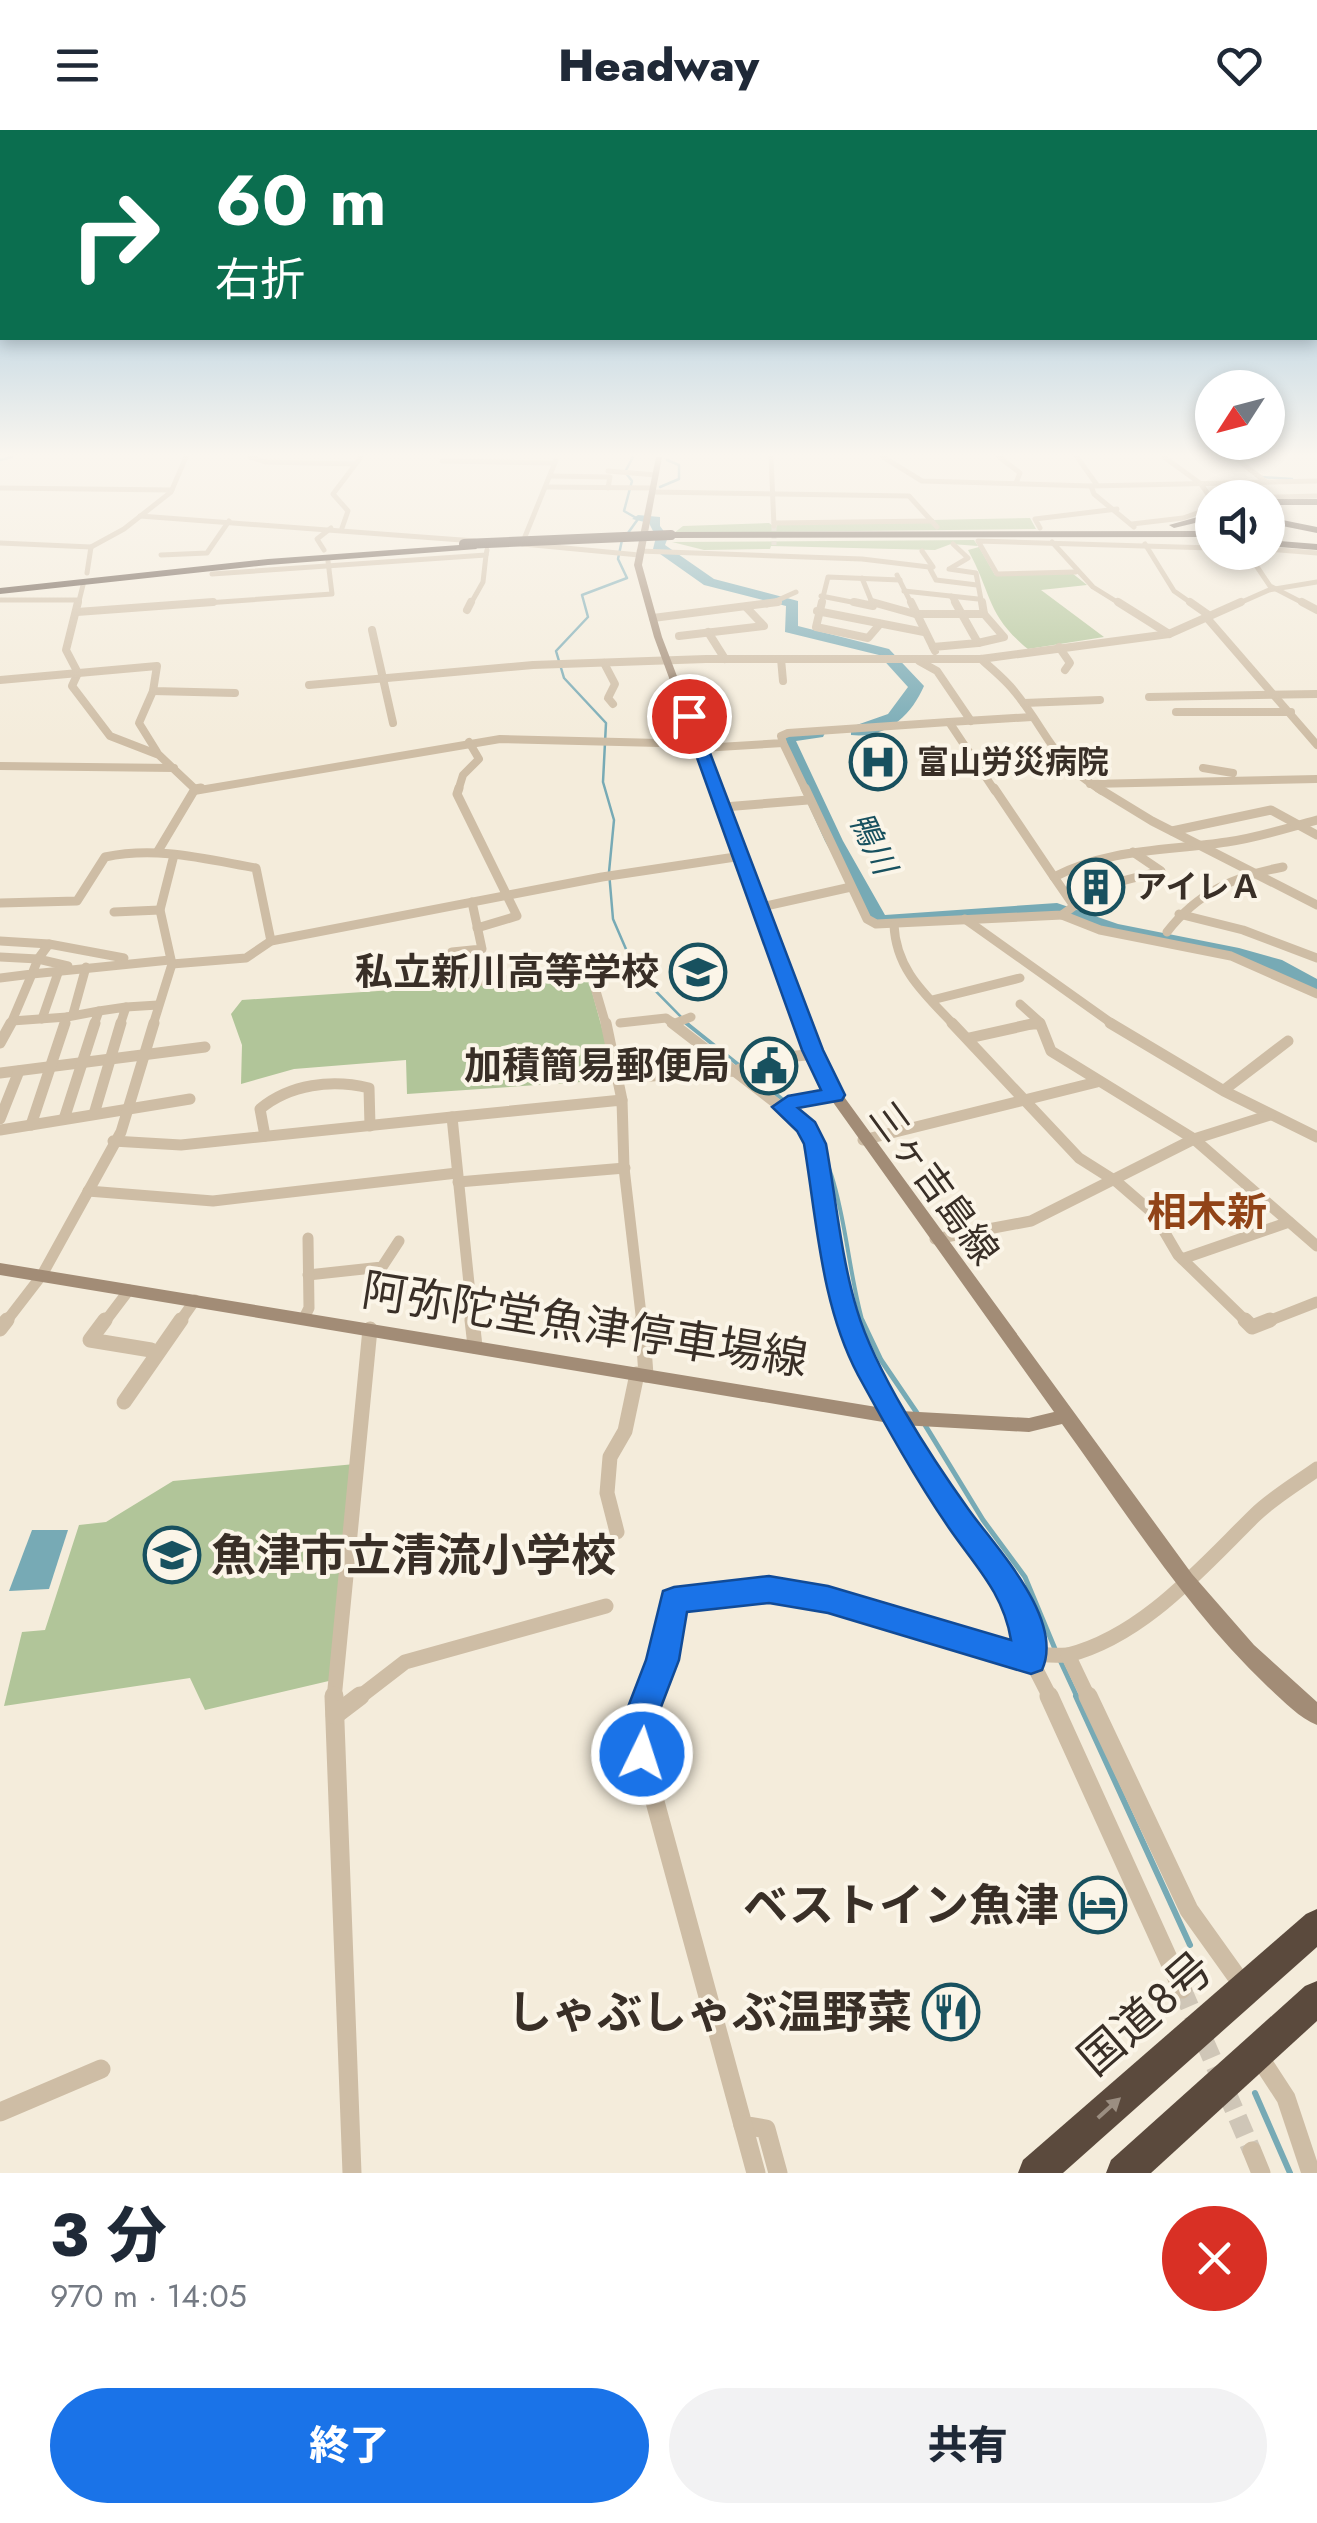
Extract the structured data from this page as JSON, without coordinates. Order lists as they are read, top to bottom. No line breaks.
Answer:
{"streets":{"highway":["国道8号"],"main road":["三ヶ吉島線","阿弥陀堂魚津停車場線"]},"crossings":[["三ヶ吉島線","阿弥陀堂魚津停車場線"]],"districts":["相木新"],"water":["鴨川"],"places":{"hospital":["富山労災病院"],"building":["アイレＡ"],"school or university":["私立新川高等学校","魚津市立清流小学校"],"public building":["加積簡易郵便局"],"hotel":["ベストイン魚津"],"restaurant":["しゃぶしゃぶ温野菜"]},"north":"bottom left","page":{"header":"Headway","turn":["60 m","右折"],"heading":["3 分","970 m · 14:05"],"buttons":["終了","共有"]}}
